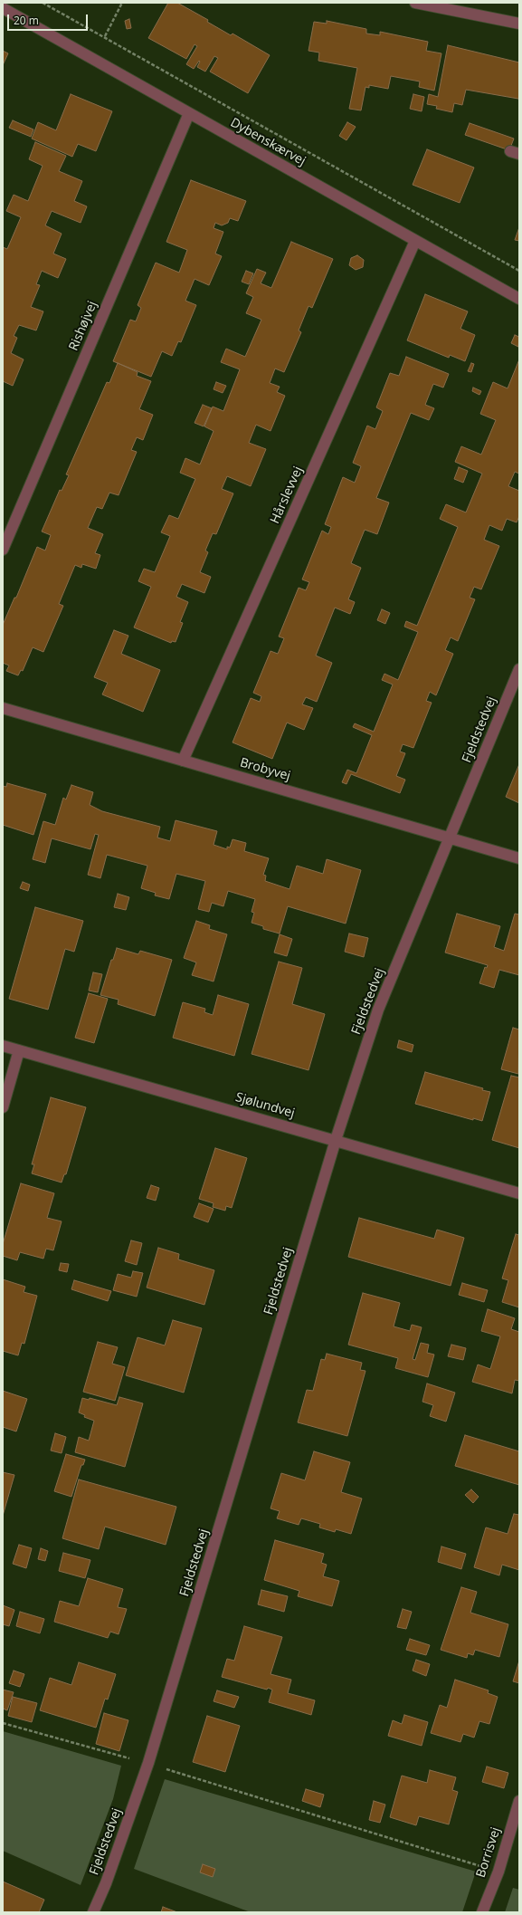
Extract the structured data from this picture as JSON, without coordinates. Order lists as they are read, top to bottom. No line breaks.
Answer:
{"streets":{"street":["Dybenskærvej","Rishøjvej","Hårslevvej","Fjeldstedvej","Brobyvej","Sjølundvej","Borrisvej"]},"crossings":[["Dybenskærvej","Rishøjvej"],["Dybenskærvej","Hårslevvej"],["Hårslevvej","Brobyvej"],["Fjeldstedvej","Brobyvej"],["Fjeldstedvej","Sjølundvej"]],"scale_bar":"20 m"}
